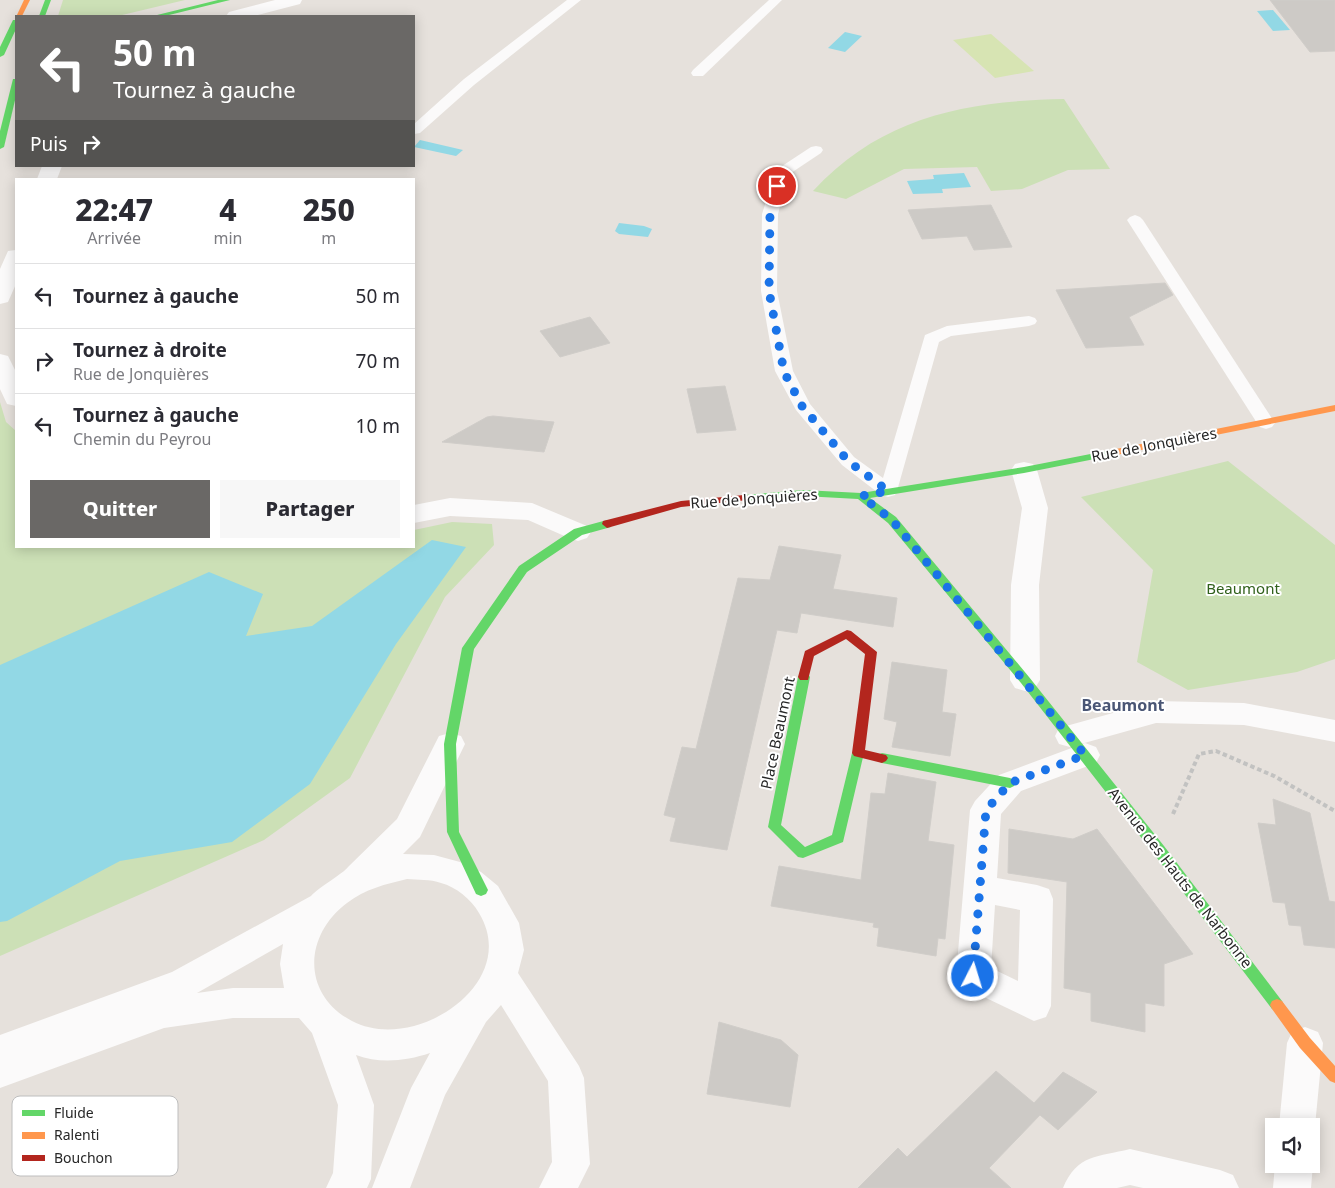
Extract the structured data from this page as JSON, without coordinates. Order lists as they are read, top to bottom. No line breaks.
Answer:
{"streets":{"street":["Rue de Jonquières","Place Beaumont","Avenue des Hauts de Narbonne"]},"crossings":[["Rue de Jonquières","Avenue des Hauts de Narbonne"]],"districts":["Beaumont"],"parks":["Beaumont"],"legend":["Fluide","Ralenti","Bouchon"],"page":{"turn":["50 m","Tournez à gauche"],"then":"Puis","eta":["22:47","Arrivée","4","min","250","m"],"list":[{"name":"Tournez à gauche","value":"50 m"},{"name":"Tournez à droite","note":"Rue de Jonquières","value":"70 m"},{"name":"Tournez à gauche","note":"Chemin du Peyrou","value":"10 m"}],"buttons":["Quitter","Partager"]}}
